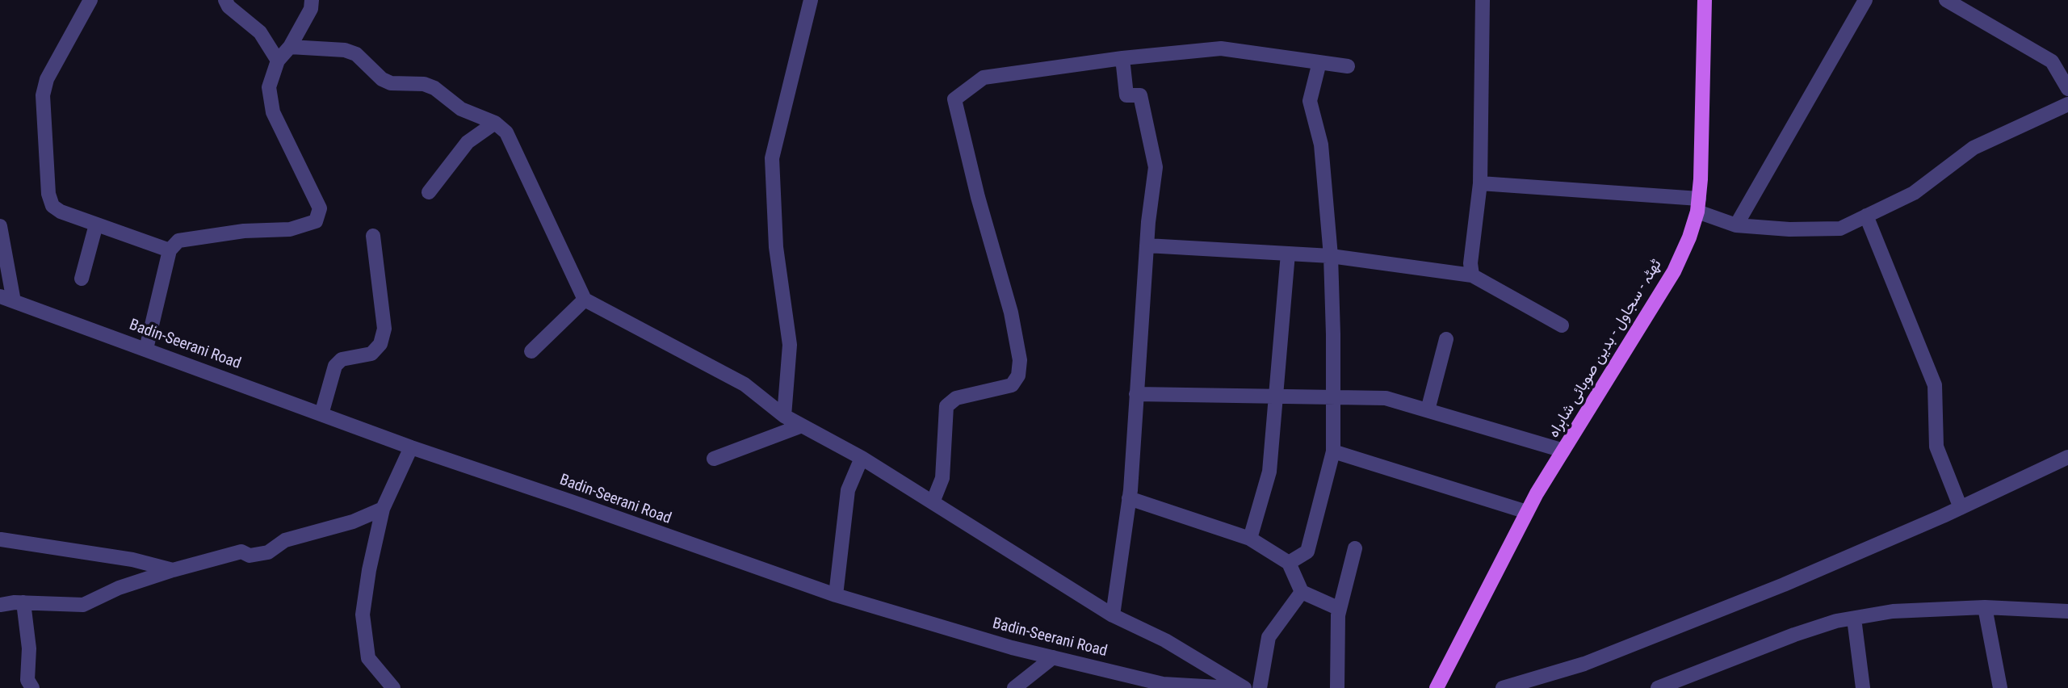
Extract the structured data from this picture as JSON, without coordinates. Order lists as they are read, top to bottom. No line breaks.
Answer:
{"streets":{"main road":["ٹھٹہ - سجاول - بدین صوبائی شاہراہ"],"street":["Badin-Seerani Road"]}}
